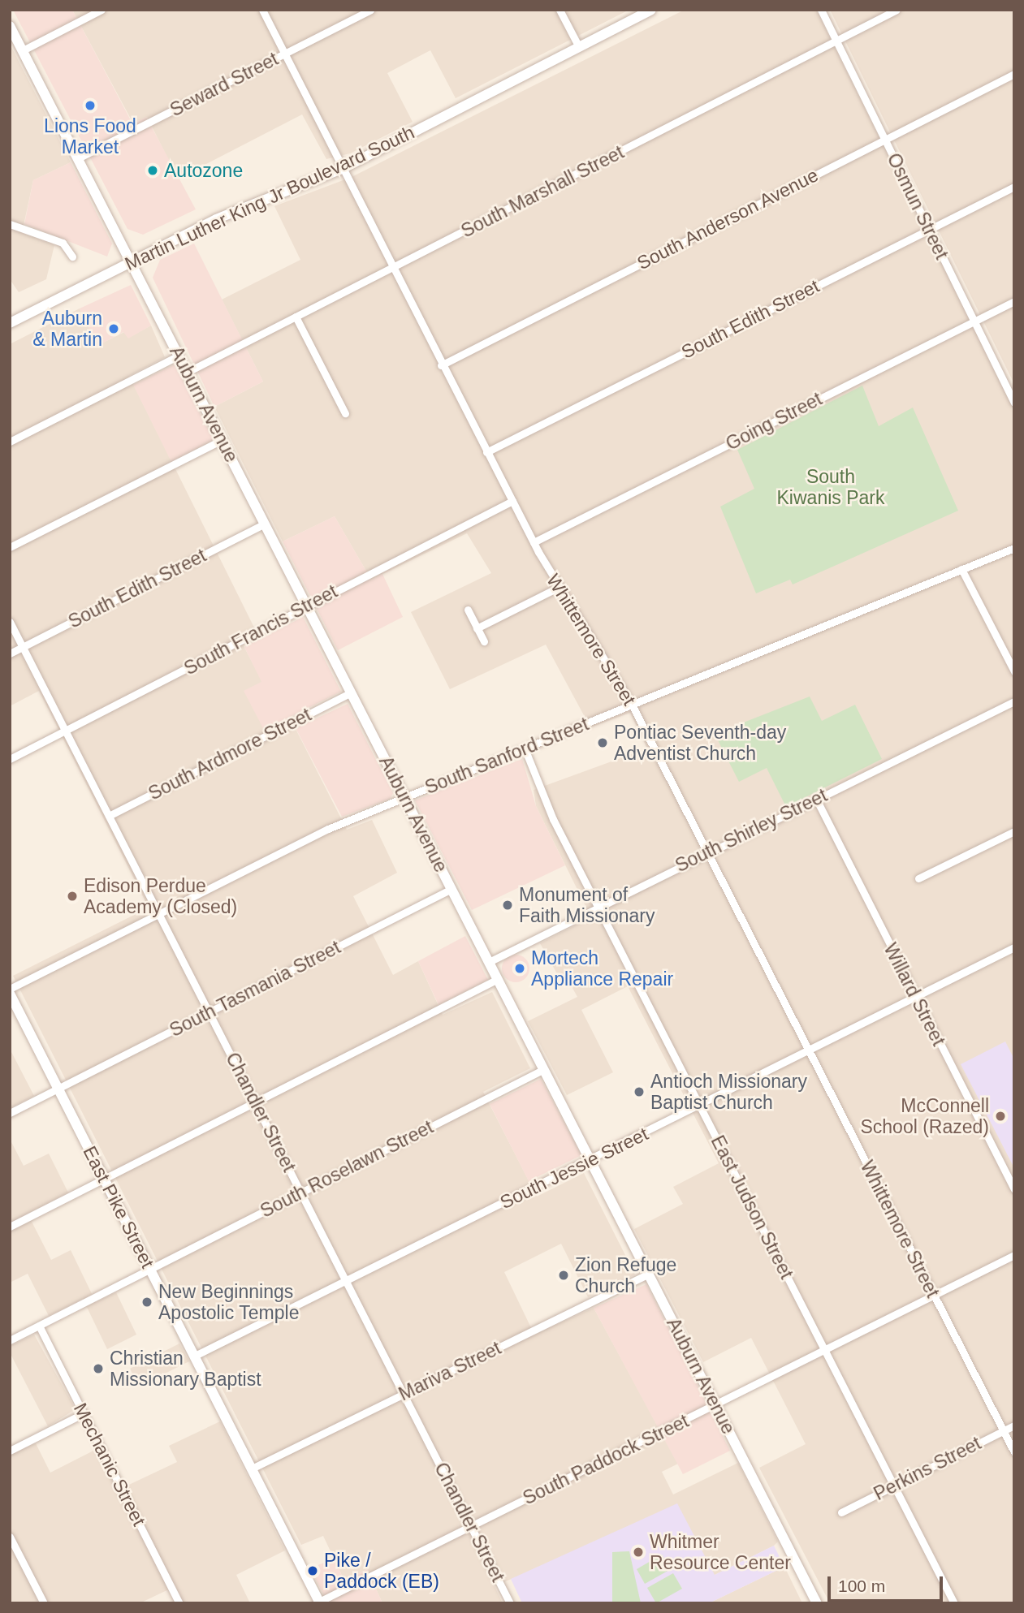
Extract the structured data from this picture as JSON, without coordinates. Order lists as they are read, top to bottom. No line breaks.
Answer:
{"streets":{"main road":["Martin Luther King Jr Boulevard South","Auburn Avenue","East Pike Street"],"street":["Seward Street","South Marshall Street","Osmun Street","South Anderson Avenue","South Edith Street","Going Street","South Francis Street","Whittemore Street","South Ardmore Street","South Sanford Street","South Shirley Street","South Tasmania Street","Willard Street","Chandler Street","South Jessie Street","South Roselawn Street","East Judson Street","Mariva Street","South Paddock Street","Mechanic Street","Perkins Street"]},"crossings":[["Seward Street","Auburn Avenue"],["Seward Street","Whittemore Street"],["South Marshall Street","Osmun Street"],["South Marshall Street","Auburn Avenue"],["South Marshall Street","Whittemore Street"],["Martin Luther King Jr Boulevard South","Auburn Avenue"],["Martin Luther King Jr Boulevard South","Whittemore Street"],["Osmun Street","South Anderson Avenue"],["Osmun Street","South Edith Street"],["Osmun Street","Going Street"],["South Anderson Avenue","Whittemore Street"],["South Edith Street","Auburn Avenue"],["South Edith Street","Whittemore Street"],["South Edith Street","Chandler Street"],["Auburn Avenue","South Francis Street"],["Auburn Avenue","South Ardmore Street"],["Auburn Avenue","South Sanford Street"],["Auburn Avenue","South Shirley Street"],["Auburn Avenue","South Tasmania Street"],["Auburn Avenue","South Jessie Street"],["Auburn Avenue","South Roselawn Street"],["Auburn Avenue","Mariva Street"],["Auburn Avenue","South Paddock Street"],["Going Street","Whittemore Street"],["South Francis Street","Whittemore Street"],["South Francis Street","Chandler Street"],["Whittemore Street","South Sanford Street"],["Whittemore Street","South Shirley Street"],["Whittemore Street","South Jessie Street"],["Whittemore Street","South Paddock Street"],["Whittemore Street","Perkins Street"],["South Ardmore Street","Chandler Street"],["South Sanford Street","Chandler Street"],["South Sanford Street","East Judson Street"],["South Shirley Street","Willard Street"],["South Shirley Street","East Judson Street"],["South Tasmania Street","Chandler Street"],["South Tasmania Street","East Pike Street"],["Willard Street","South Jessie Street"],["Chandler Street","South Jessie Street"],["Chandler Street","South Roselawn Street"],["Chandler Street","Mariva Street"],["Chandler Street","South Paddock Street"],["South Jessie Street","East Pike Street"],["South Jessie Street","East Judson Street"],["South Roselawn Street","East Pike Street"],["South Roselawn Street","Mechanic Street"],["East Pike Street","Mariva Street"],["East Pike Street","South Paddock Street"],["East Judson Street","South Paddock Street"],["East Judson Street","Perkins Street"]],"parks":["South Kiwanis Park"],"places":["Lions Food Market","Autozone","Auburn & Martin","Pontiac Seventh-day Adventist Church","Edison Perdue Academy (Closed)","Monument of Faith Missionary","Mortech Appliance Repair","Antioch Missionary Baptist Church","McConnell School (Razed)","Zion Refuge Church","New Beginnings Apostolic Temple","Christian Missionary Baptist","Whitmer Resource Center","Pike / Paddock (EB)"],"scale_bar":"100 m"}
